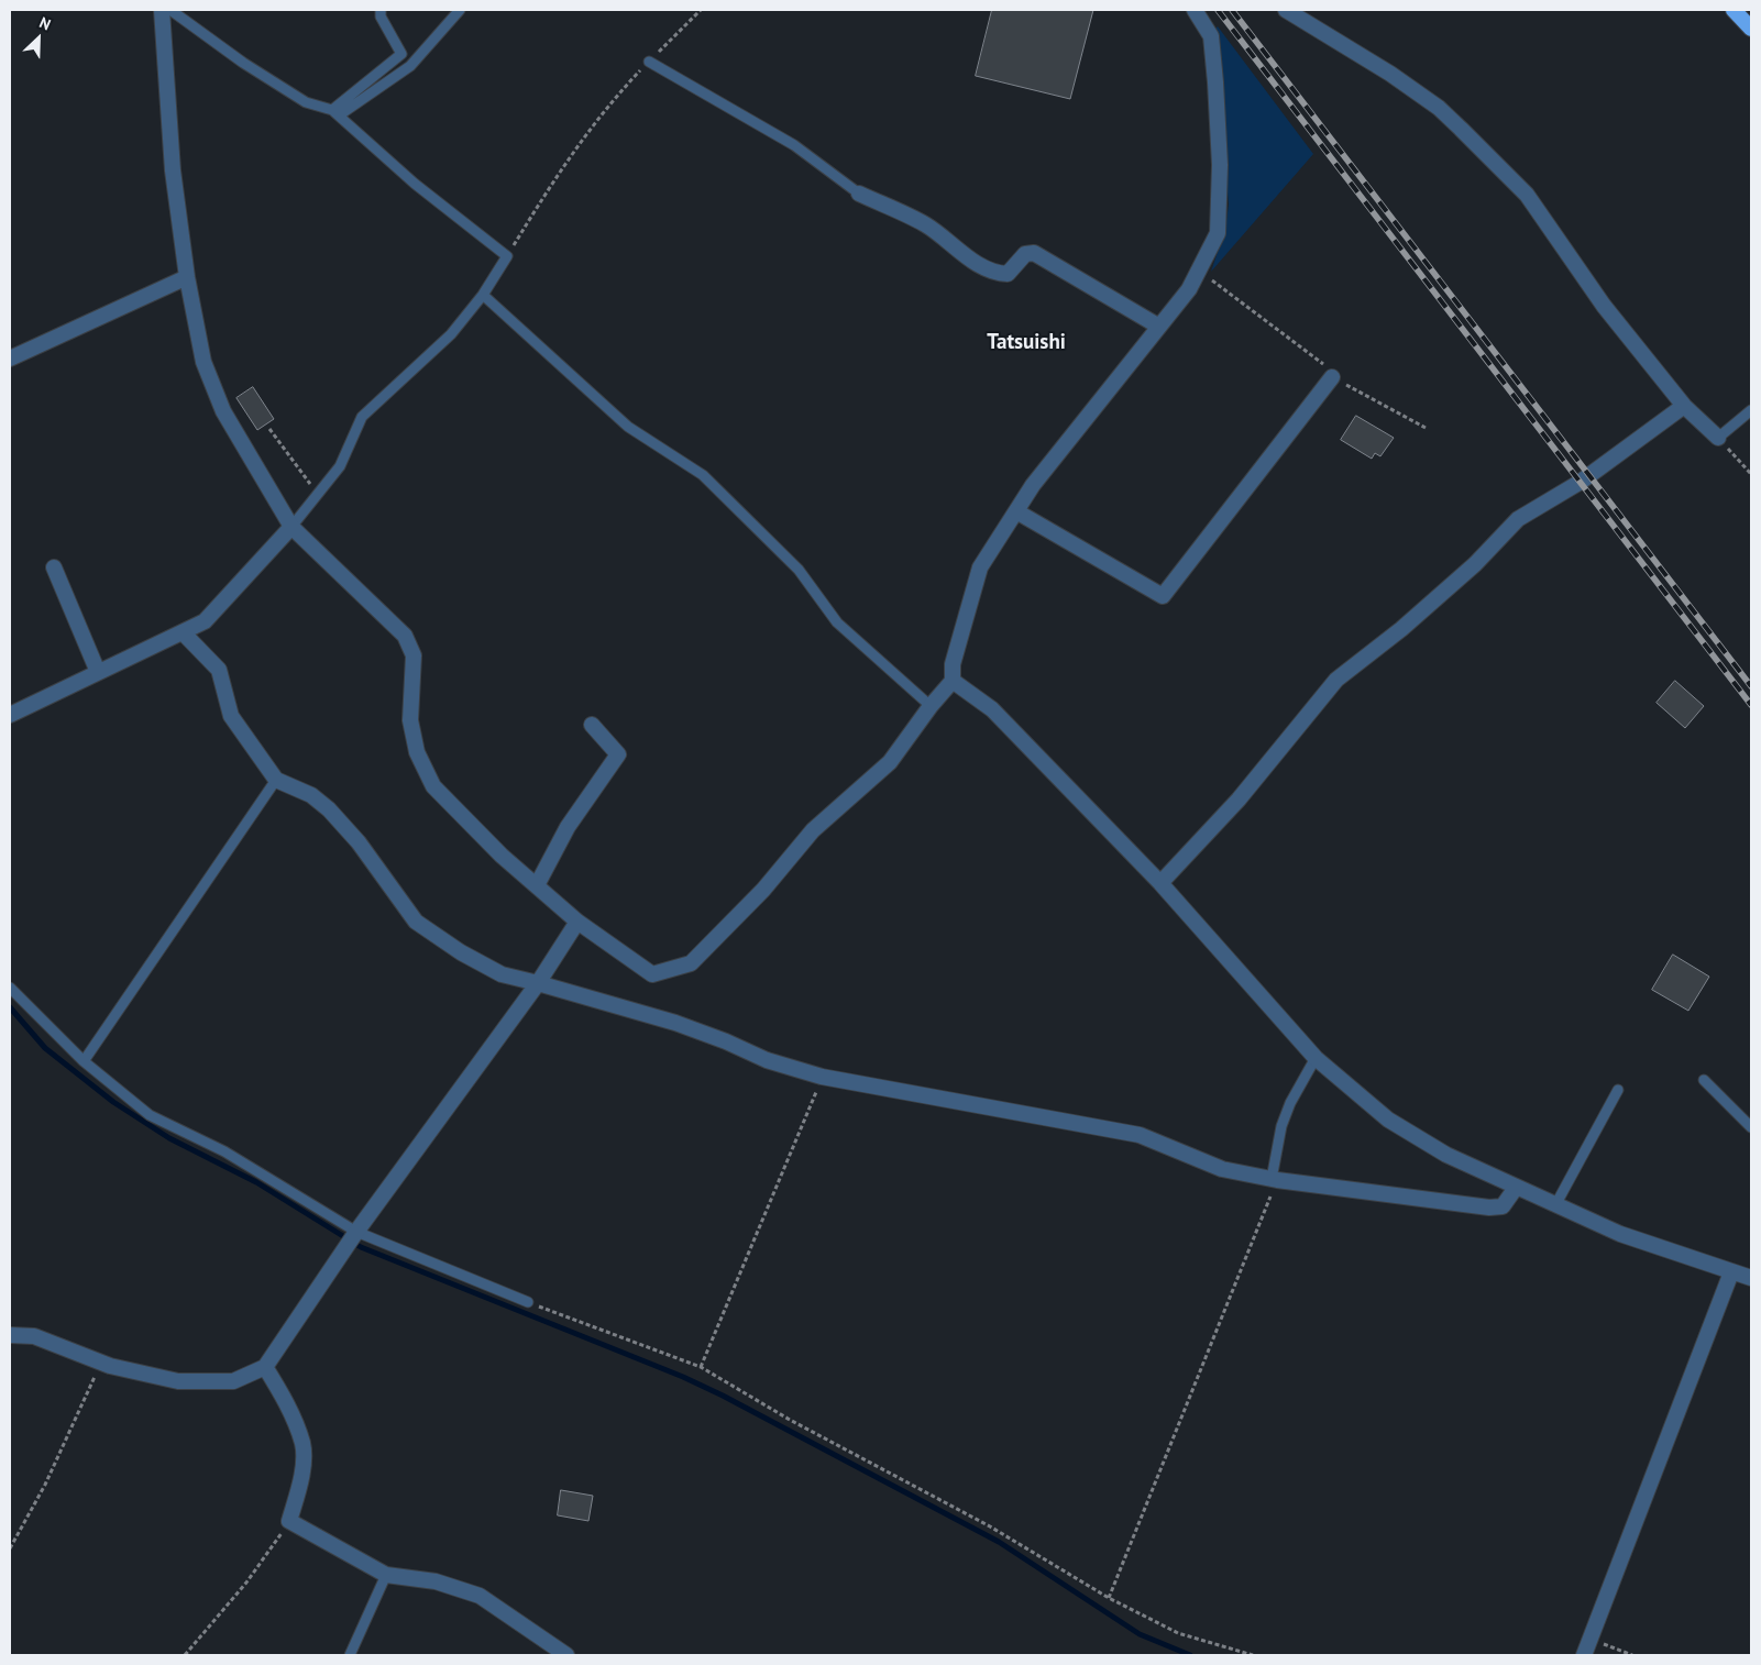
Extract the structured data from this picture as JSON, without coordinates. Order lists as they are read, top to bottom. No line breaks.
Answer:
{"districts":["Tatsuishi"],"north":"top right"}
